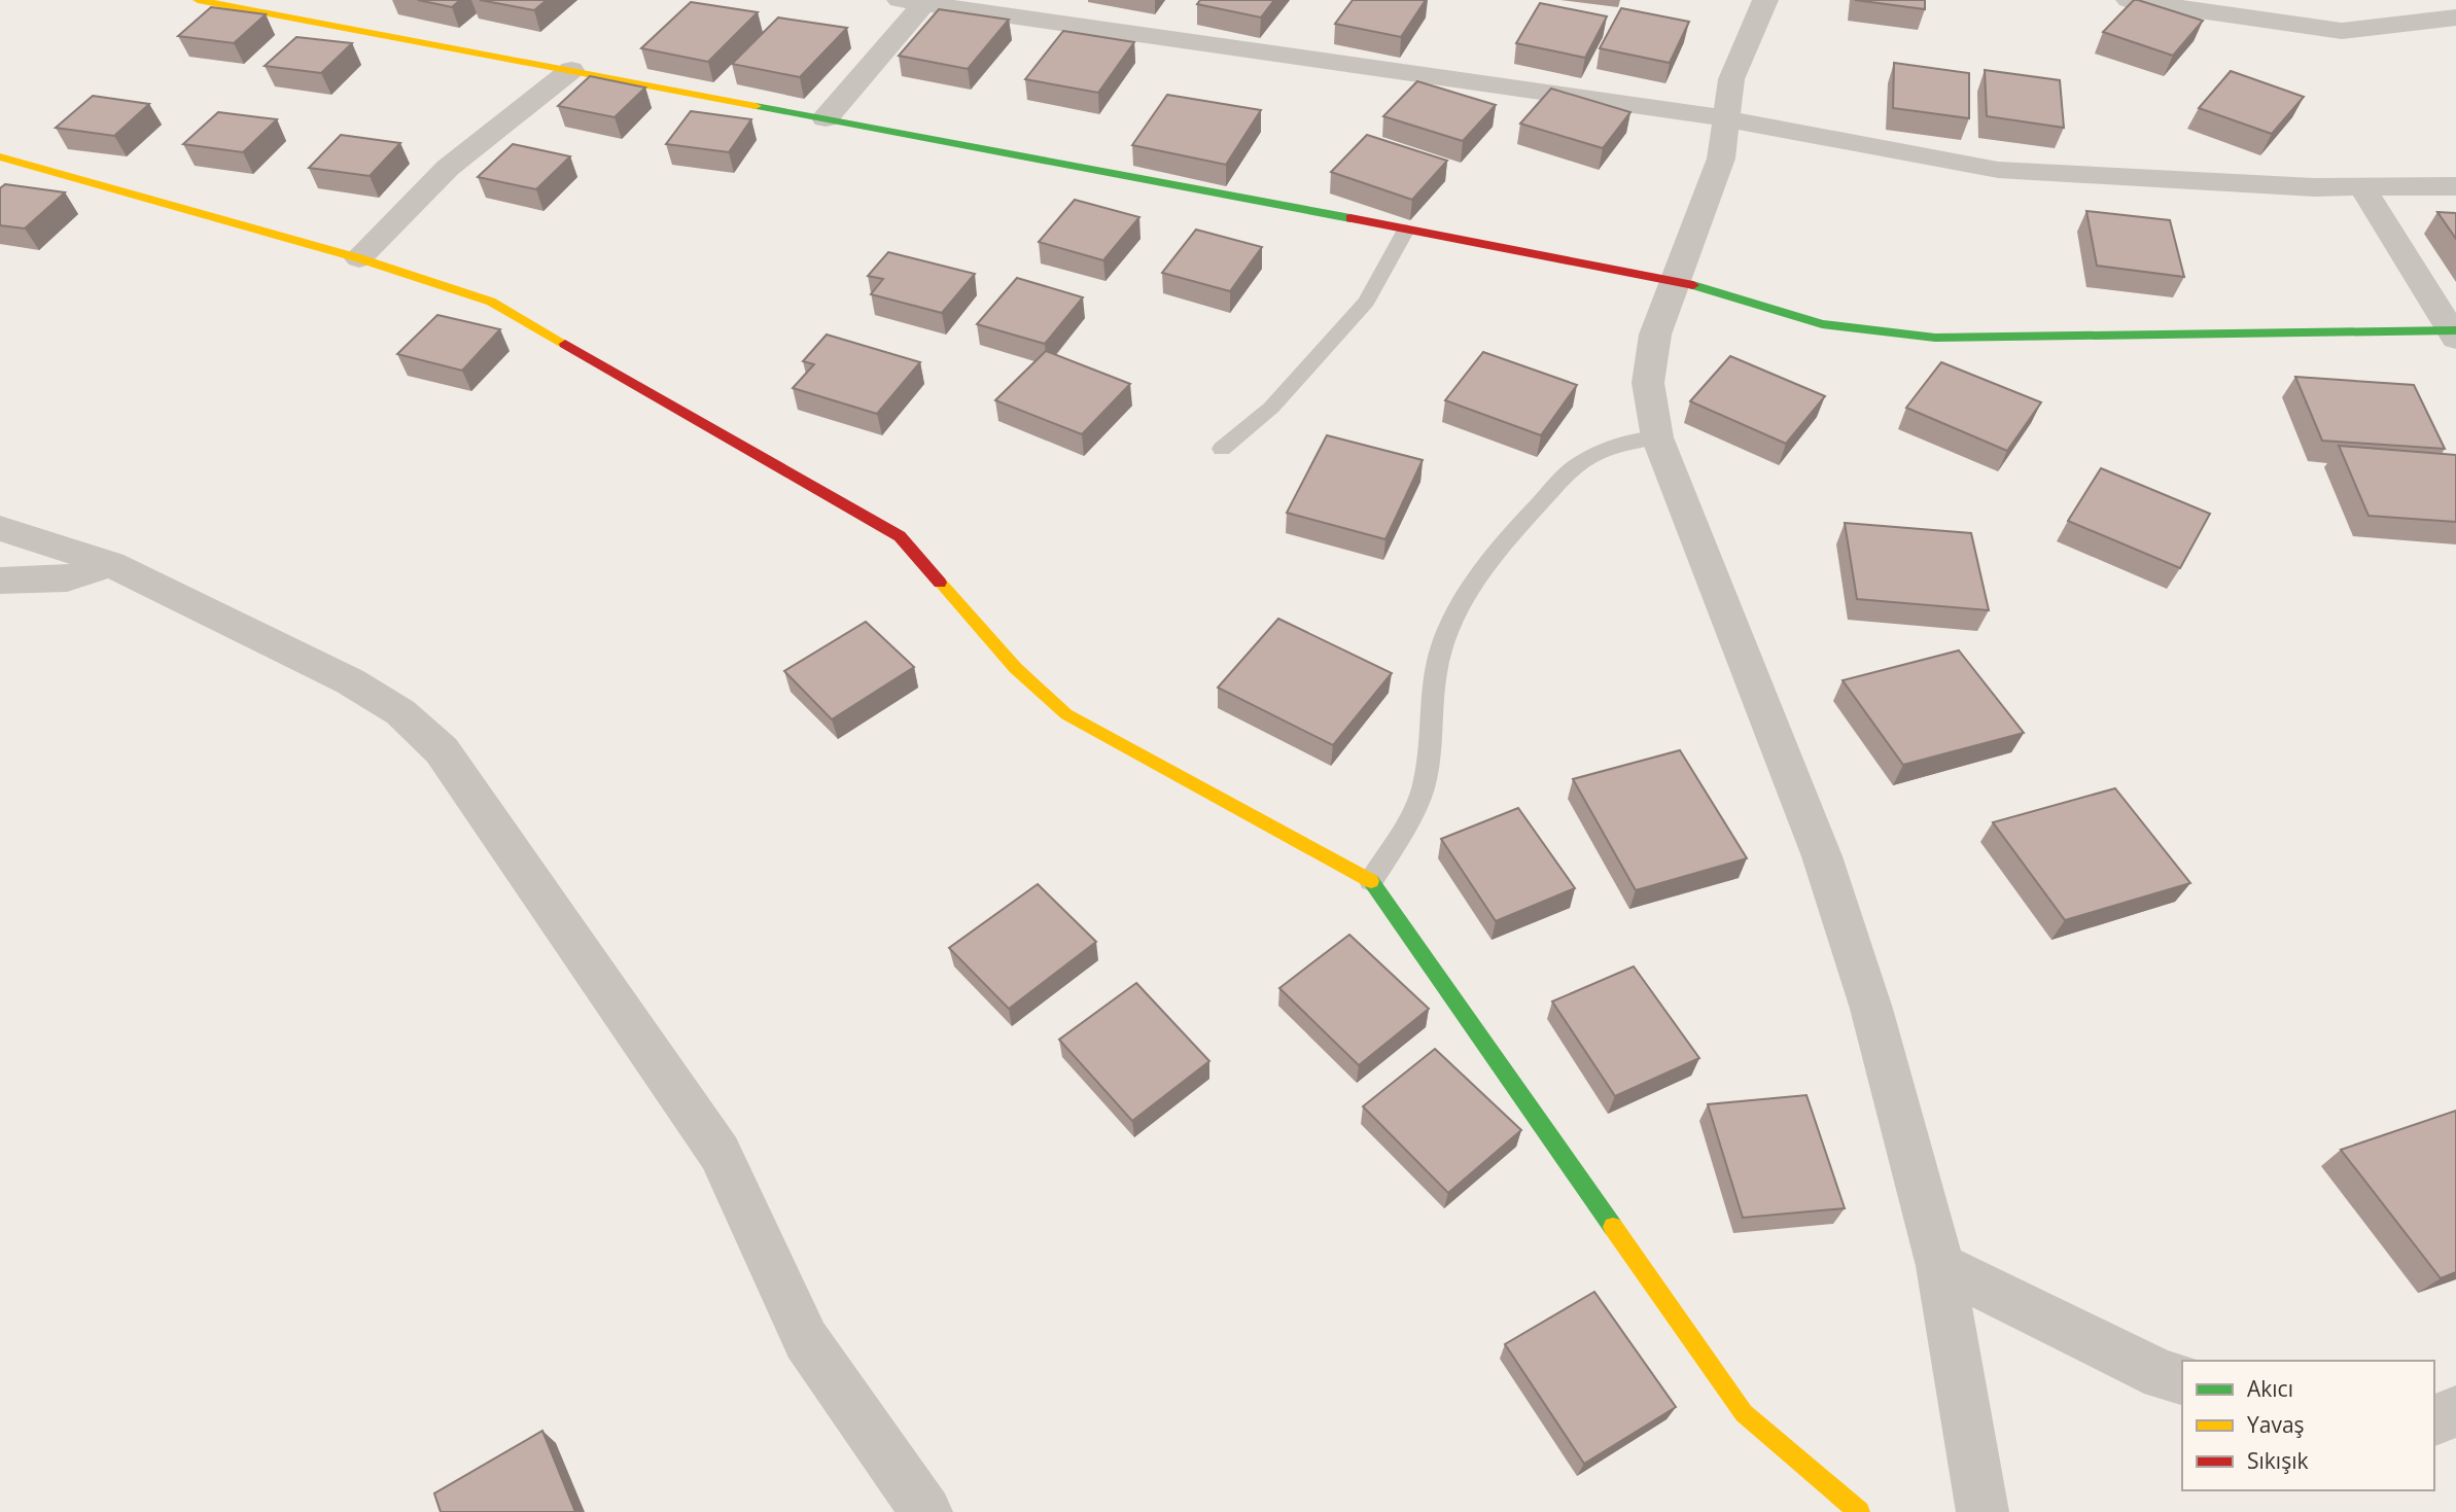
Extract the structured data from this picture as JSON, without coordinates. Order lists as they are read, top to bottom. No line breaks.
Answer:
{"legend":["Akıcı","Yavaş","Sıkışık"]}
